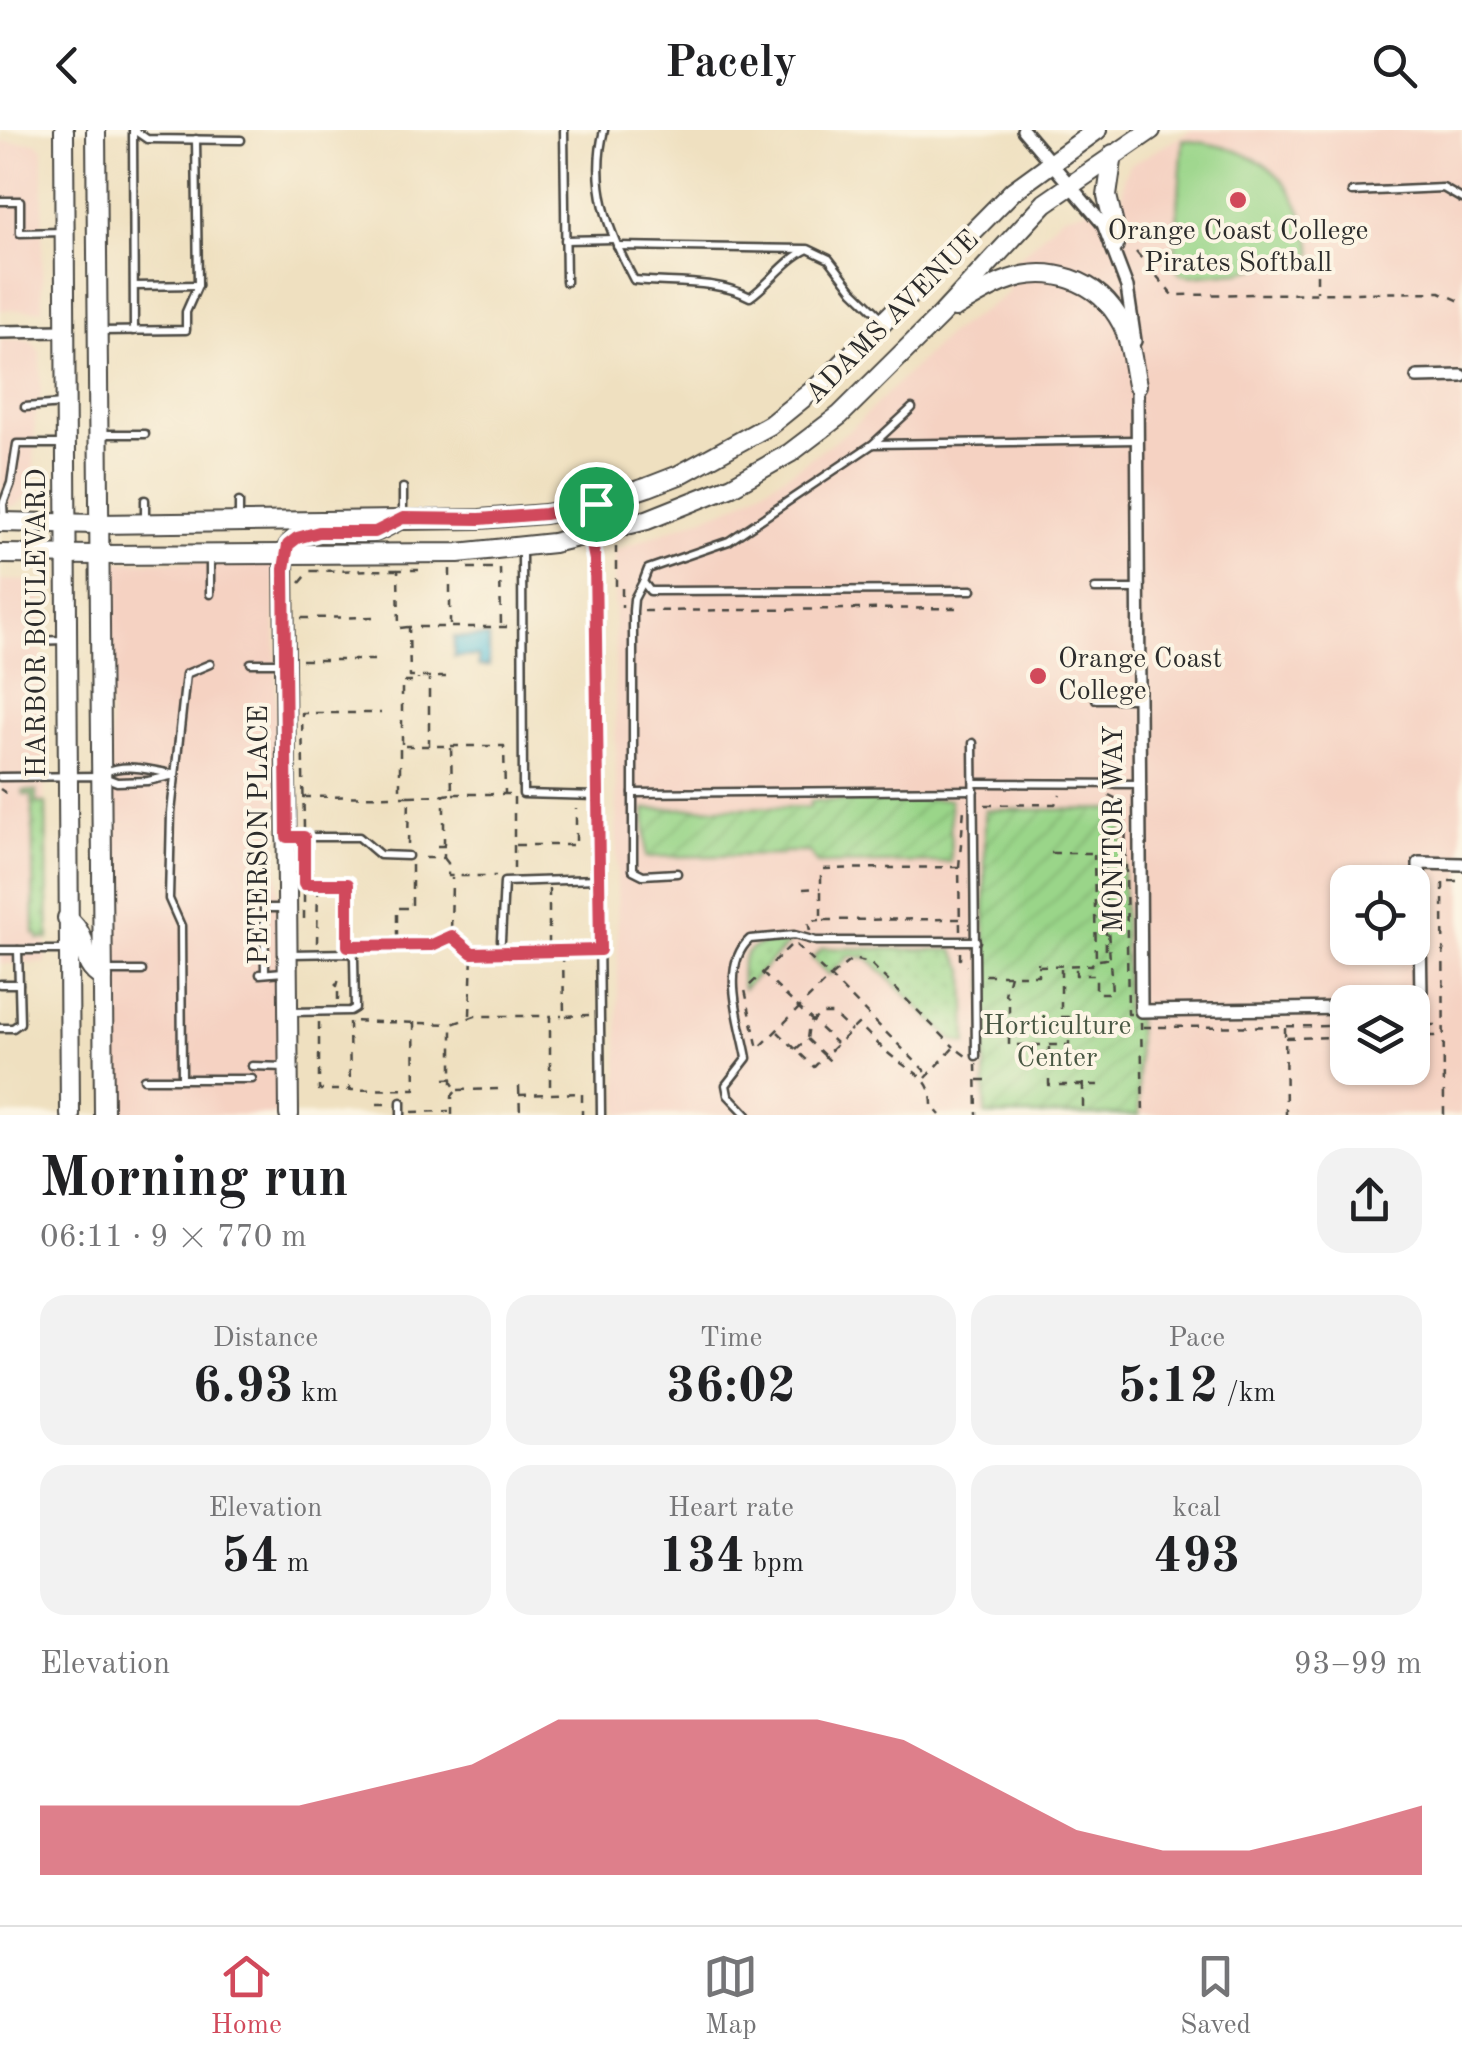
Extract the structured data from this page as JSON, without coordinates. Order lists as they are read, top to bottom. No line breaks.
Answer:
{"streets":{"main road":["ADAMS AVENUE","HARBOR BOULEVARD","PETERSON PLACE"],"street":["MONITOR WAY"]},"crossings":[["ADAMS AVENUE","HARBOR BOULEVARD"],["ADAMS AVENUE","MONITOR WAY"],["ADAMS AVENUE","PETERSON PLACE"]],"parks":["Horticulture Center"],"places":["Orange Coast College Pirates Softball","Orange Coast College"],"page":{"header":"Pacely","heading":["Morning run","06:11 · 9 × 770 m"],"stats":[["Distance","6.93 km"],["Time","36:02"],["Pace","5:12 /km"],["Elevation","54 m"],["Heart rate","134 bpm"],["kcal","493"]],"chart":["Elevation","93–99 m"],"tabs":["Home","Map","Saved"]}}
